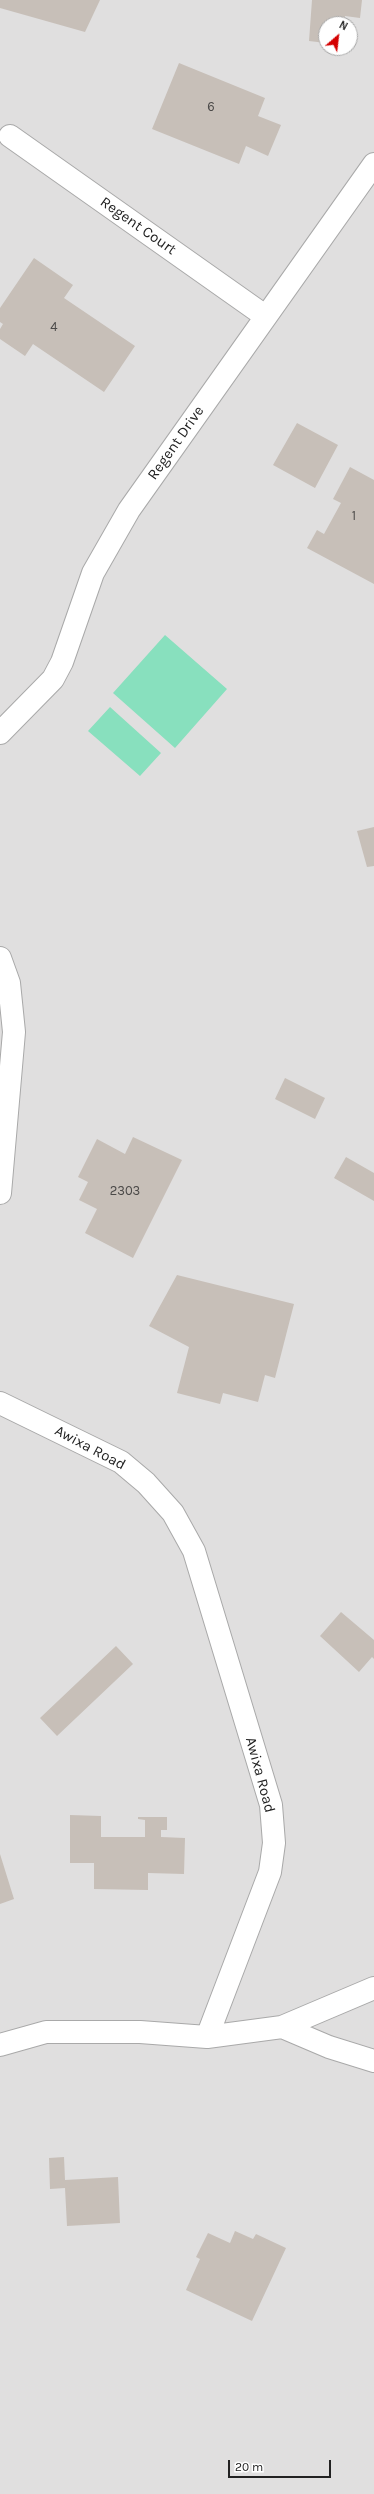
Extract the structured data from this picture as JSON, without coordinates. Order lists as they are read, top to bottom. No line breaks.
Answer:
{"streets":{"street":["Regent Court","Regent Drive","Awixa Road"]},"crossings":[["Regent Court","Regent Drive"]],"house_numbers":["6","4","1","2303"],"scale_bar":"20 m","north":"top right"}
